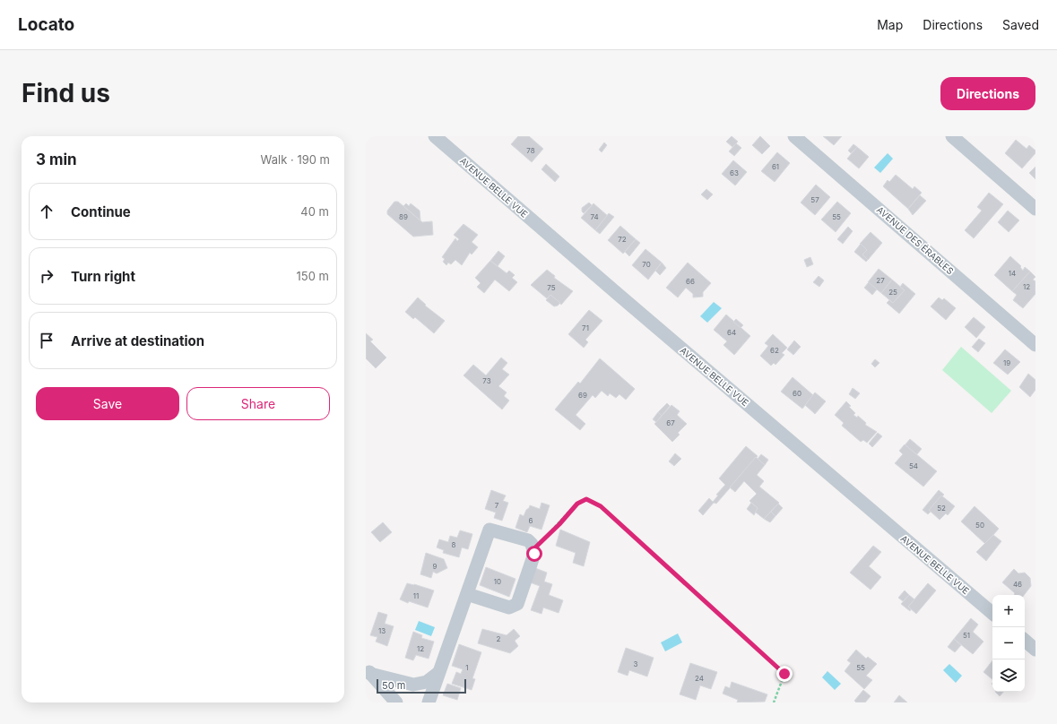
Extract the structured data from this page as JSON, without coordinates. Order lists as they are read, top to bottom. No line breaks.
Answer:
{"streets":{"street":["AVENUE BELLE VUE","AVENUE DES ÉRABLES"]},"house_numbers":["78","61","63","57","89","74","55","72","70","14","27","66","12","75","25","71","64","62","19","73","60","69","67","54","7","52","6","50","8","9","10","46","11","13","51","2","12","3","1","55","24"],"scale_bar":"50 m","page":{"header":"Locato","nav":["Map","Directions","Saved"],"buttons":["Directions",["Save","Share"]],"title":"Find us","heading":["3 min","Walk · 190 m"],"list":[["Continue","40 m"],["Turn right","150 m"],"Arrive at destination"],"map_buttons":["+","−"],"scale":"50 m"}}
